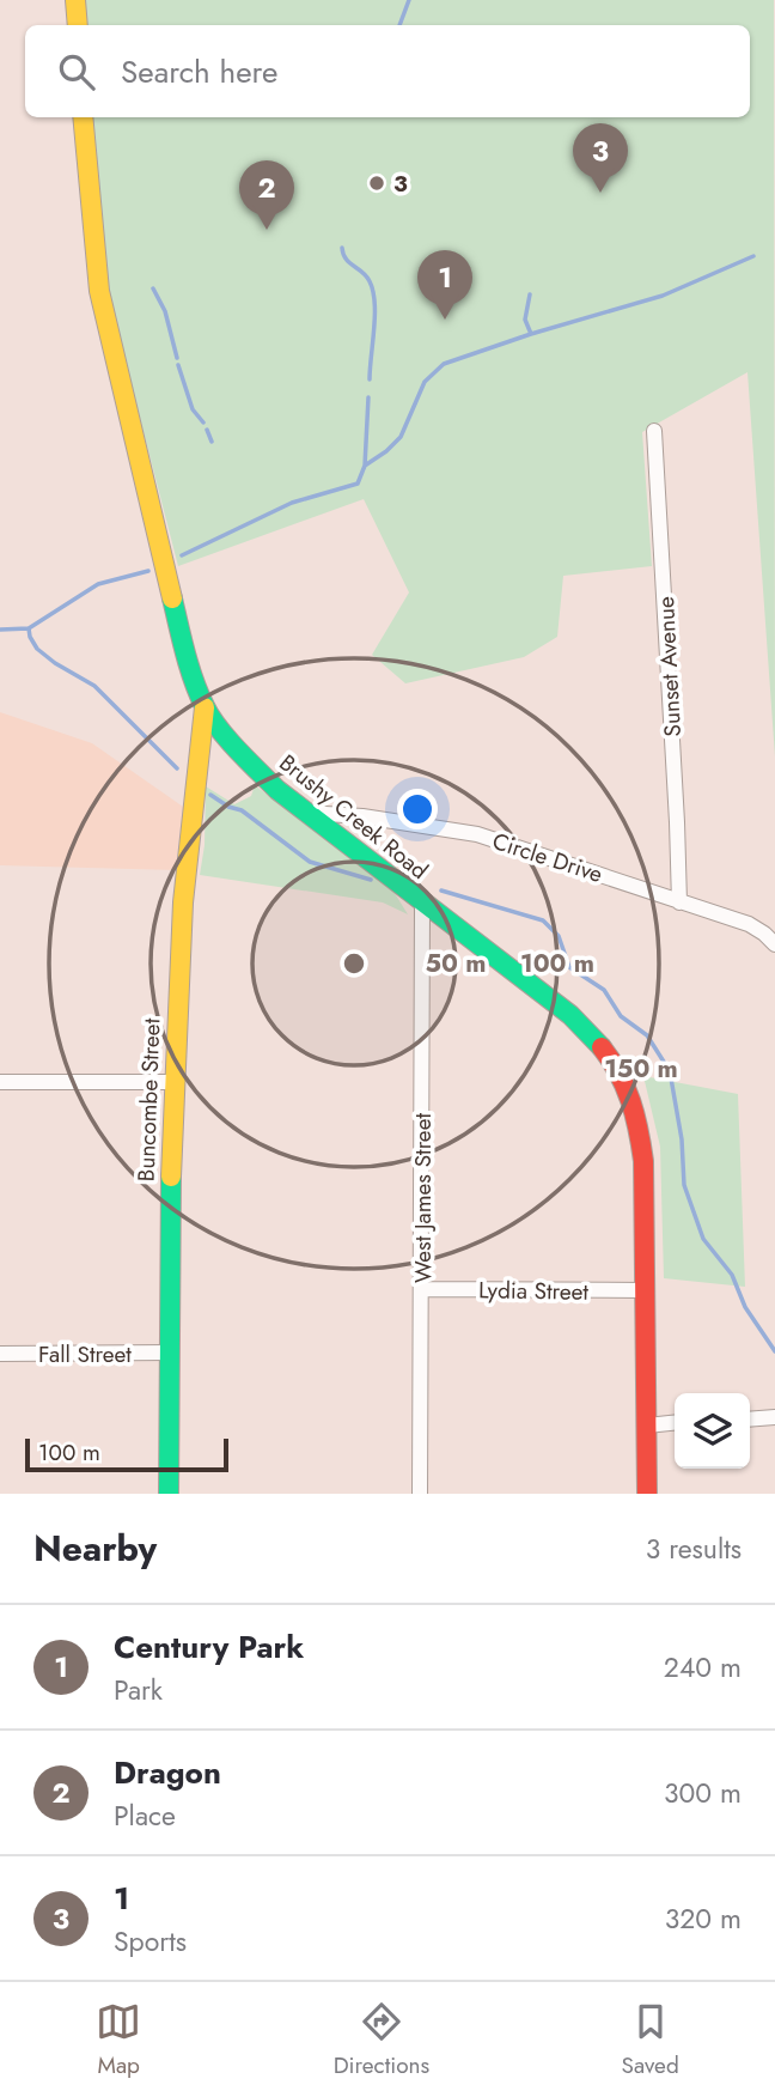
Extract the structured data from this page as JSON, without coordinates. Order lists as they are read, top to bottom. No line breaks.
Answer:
{"streets":{"street":["Sunset Avenue","Brushy Creek Road","Circle Drive","Buncombe Street","West James Street","Lydia Street","Fall Street"]},"crossings":[["Sunset Avenue","Circle Drive"],["Brushy Creek Road","Circle Drive"],["Brushy Creek Road","Buncombe Street"],["Brushy Creek Road","West James Street"],["Brushy Creek Road","Lydia Street"],["Buncombe Street","Fall Street"],["West James Street","Lydia Street"]],"places":["3"],"scale_bar":"100 m","page":{"search":"Search here","pins":["3","2","1"],"scale":"100 m","heading":["Nearby","3 results"],"list":[{"mark":"1","name":"Century Park","note":"Park","value":"240 m"},{"mark":"2","name":"Dragon","note":"Place","value":"300 m"},{"mark":"3","name":"1","note":"Sports","value":"320 m"}],"nav":["Map","Directions","Saved"]},"rings":["50 m","100 m","150 m"]}
